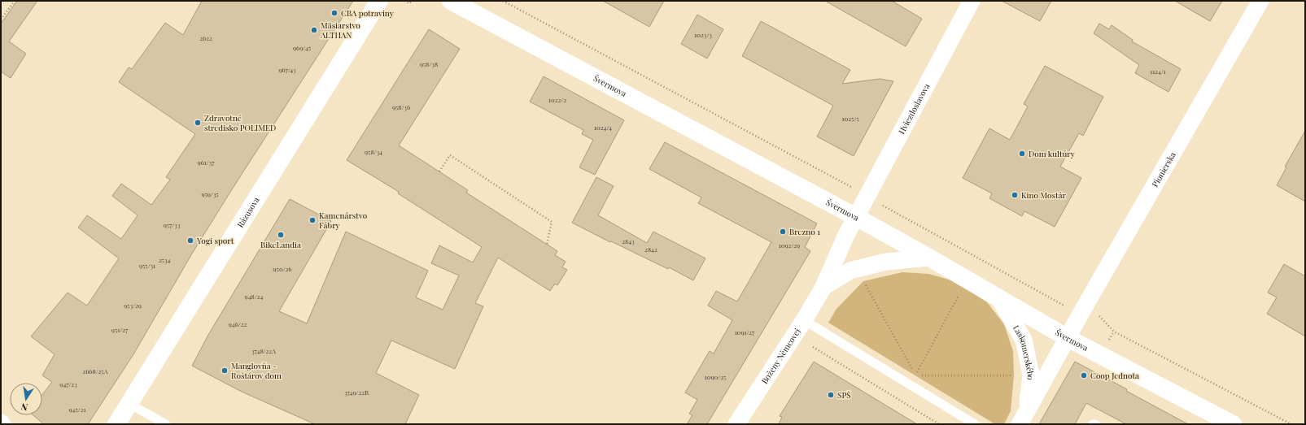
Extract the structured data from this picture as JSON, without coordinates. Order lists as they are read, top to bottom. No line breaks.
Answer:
{"streets":{"street":["Švermova","Hviezdoslavova","Pionierska","Rázusova","Laskomerského","Boženy Němcovej"]},"crossings":[["Švermova","Hviezdoslavova"],["Švermova","Pionierska"],["Švermova","Laskomerského"],["Švermova","Boženy Němcovej"],["Hviezdoslavova","Boženy Němcovej"],["Pionierska","Laskomerského"]],"places":["CBA potraviny","Mäsiarstvo ALTHAN","Zdravotné stredisko POLIMED","Dom kultúry","Kino Mostár","Kamenárstvo Fábry","Brezno 1","BikeLandia","Yogi sport","Manglovňa - Roštárov dom","Coop Jednota","SPŠ"],"house_numbers":["1023/3","2622","969/45","958/38","967/43","1124/1","1022/2","958/36","1025/5","1024/4","958/34","961/37","959/35","957/33","2843","1092/29","2842","2534","955/31","950/26","948/24","953/29","946/22","951/27","1091/27","3748/22A","2668/25A","1090/25","947/23","3749/22B","945/21"],"north":"bottom"}
